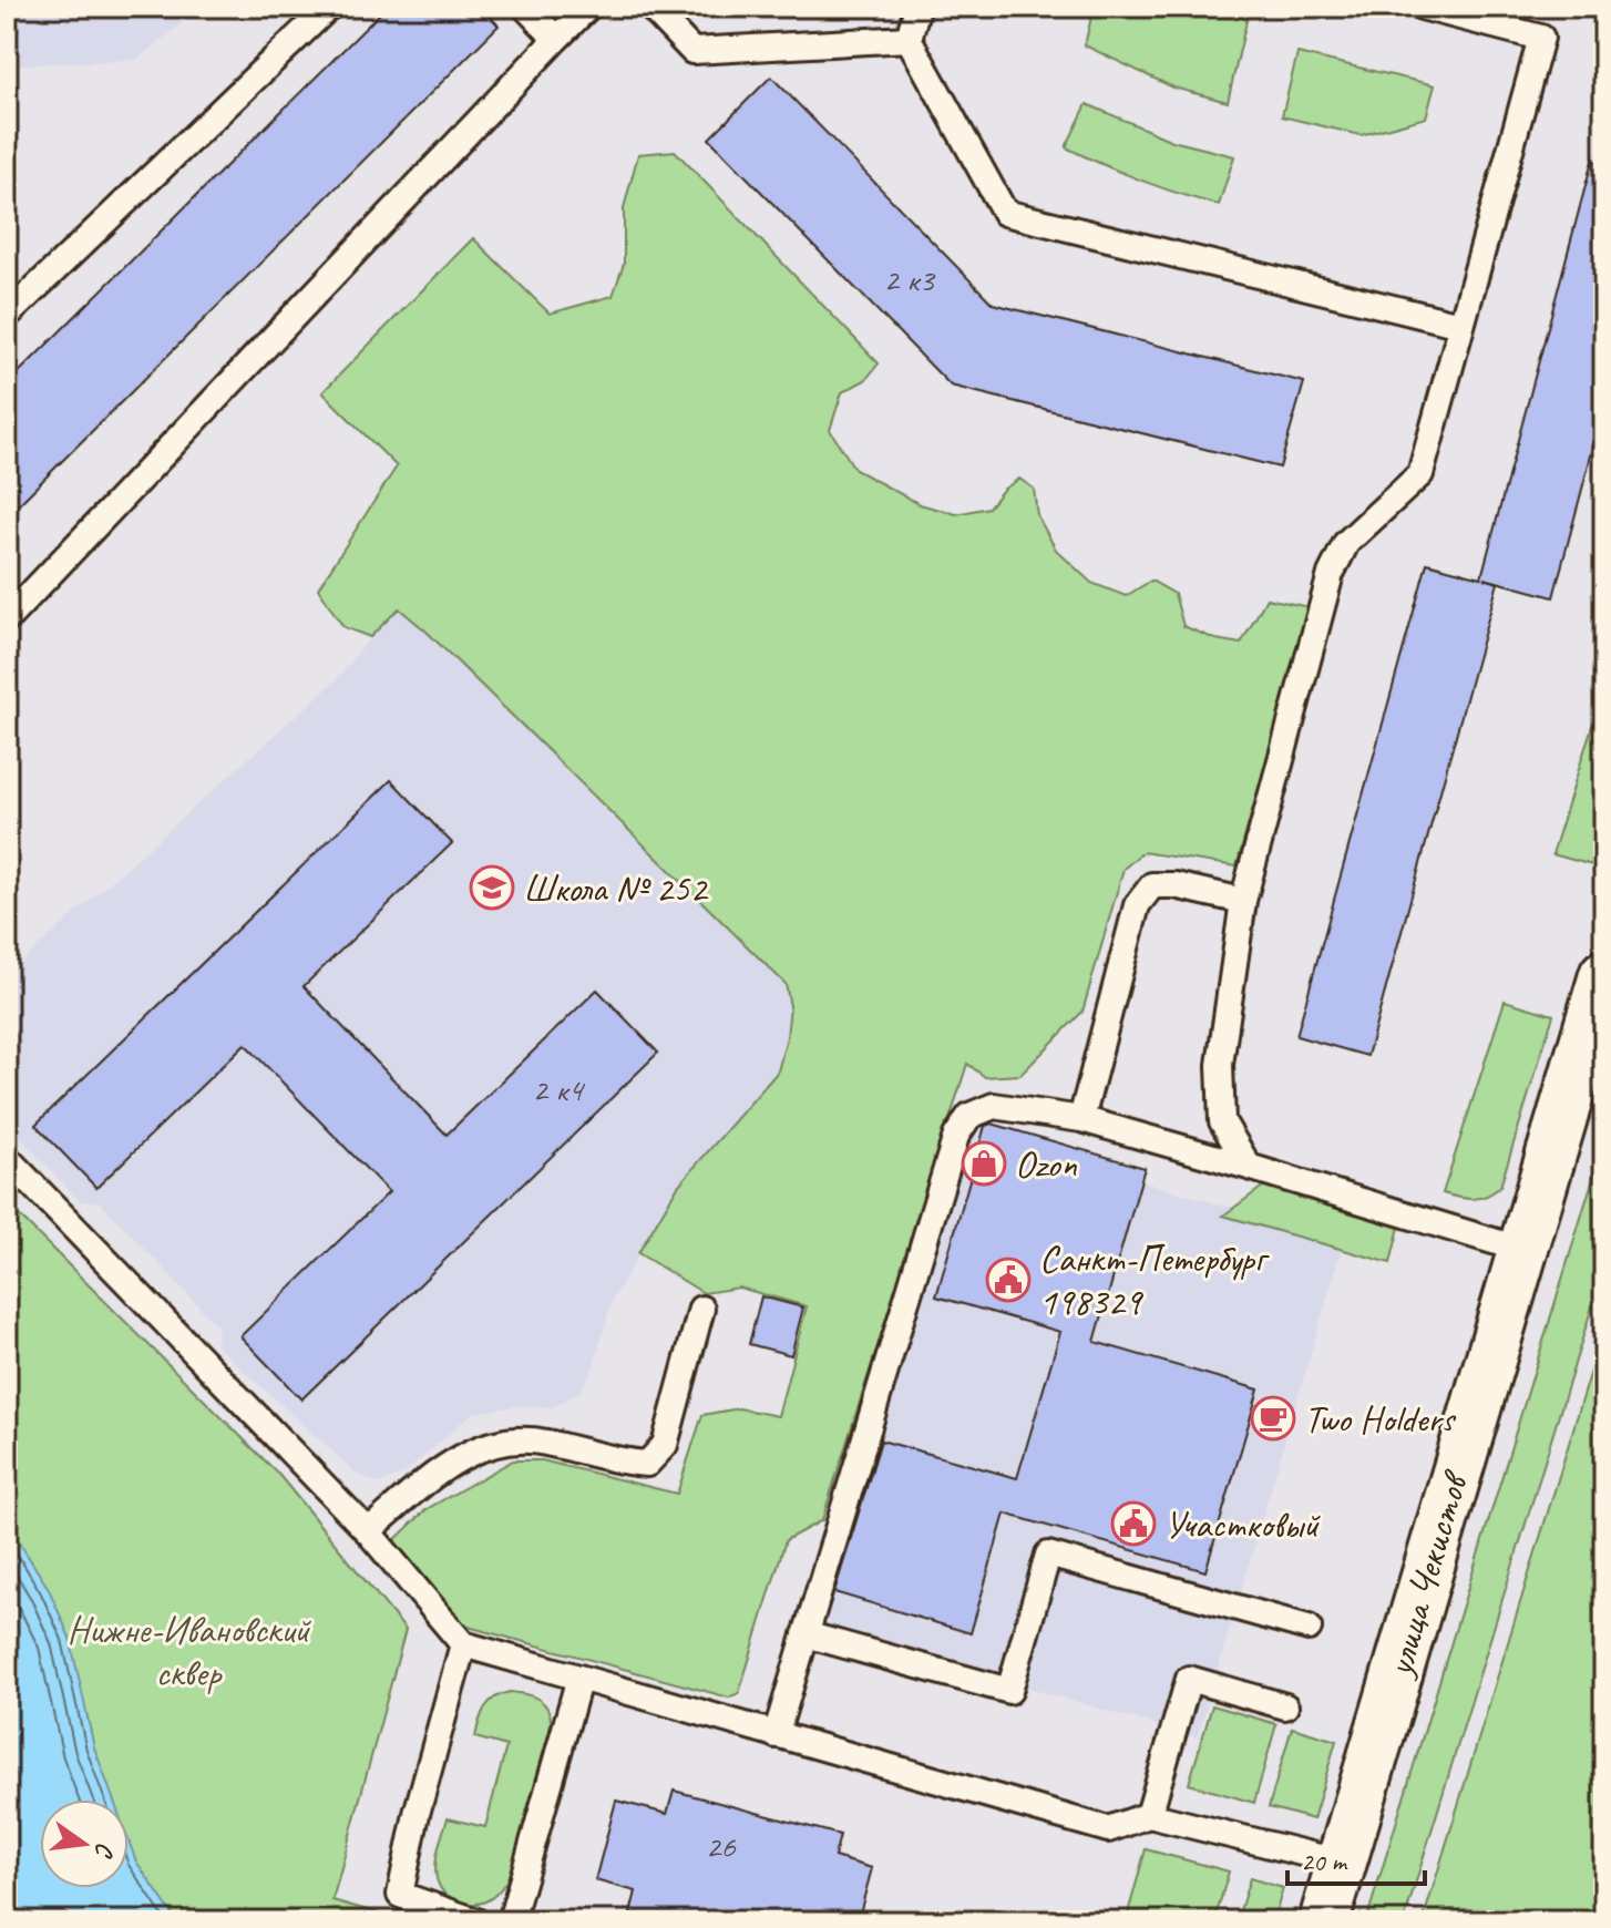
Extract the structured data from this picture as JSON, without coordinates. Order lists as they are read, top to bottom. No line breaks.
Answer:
{"streets":{"street":["улица Чекистов"]},"parks":["Нижне-Ивановский сквер"],"places":{"school or university":["Школа № 252"],"shop":["Ozon"],"public building":["Санкт-Петербург 198329","Участковый"],"cafe":["Two Holders"]},"house_numbers":["2 к3","2 к4","26"],"scale_bar":"20 m","north":"right"}
